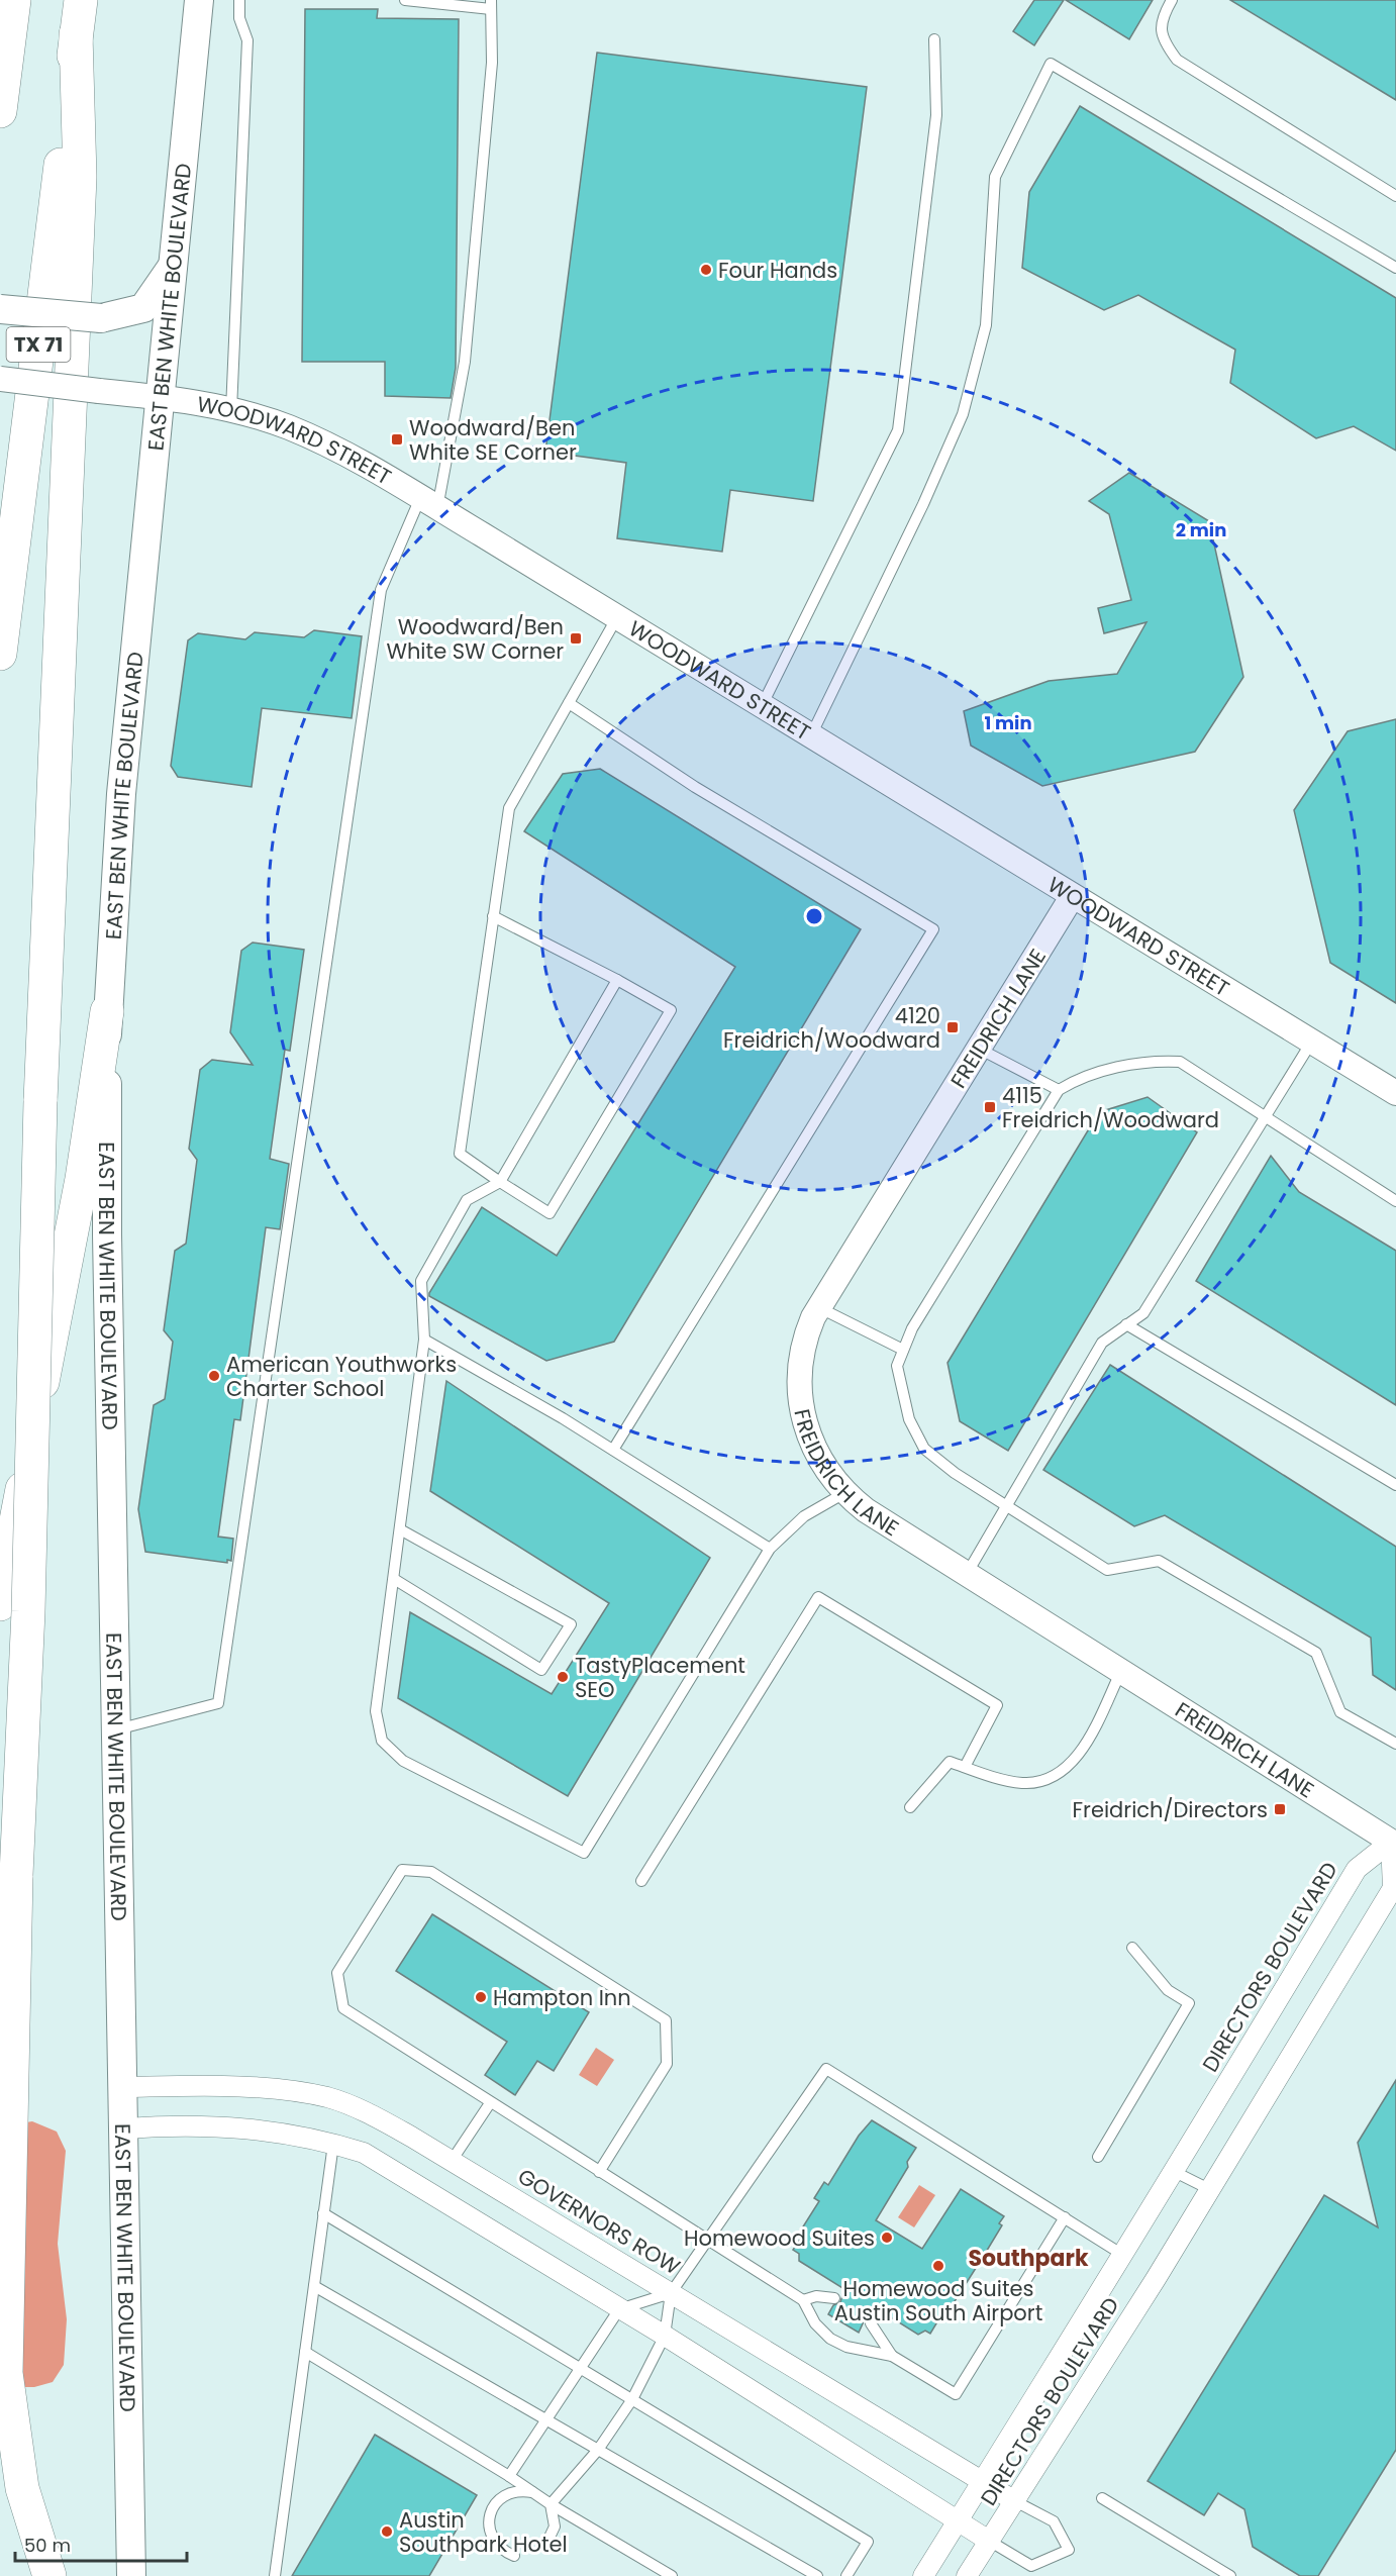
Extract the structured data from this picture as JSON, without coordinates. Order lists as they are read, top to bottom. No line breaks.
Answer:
{"streets":{"highway":["TX 71"],"main road":["EAST BEN WHITE BOULEVARD"],"street":["WOODWARD STREET","FREIDRICH LANE","DIRECTORS BOULEVARD","GOVERNORS ROW"]},"crossings":[["EAST BEN WHITE BOULEVARD","WOODWARD STREET"],["EAST BEN WHITE BOULEVARD","GOVERNORS ROW"],["WOODWARD STREET","FREIDRICH LANE"],["FREIDRICH LANE","DIRECTORS BOULEVARD"],["DIRECTORS BOULEVARD","GOVERNORS ROW"]],"districts":["Southpark"],"places":{"other":["Four Hands","American Youthworks Charter School","TastyPlacement SEO","Hampton Inn","Homewood Suites","Homewood Suites Austin South Airport","Austin Southpark Hotel"],"transit":["Woodward/Ben White SE Corner","Woodward/Ben White SW Corner","4120 Freidrich/Woodward","4115 Freidrich/Woodward","Freidrich/Directors"]},"scale_bar":"50 m","rings":["2 min","1 min"]}
